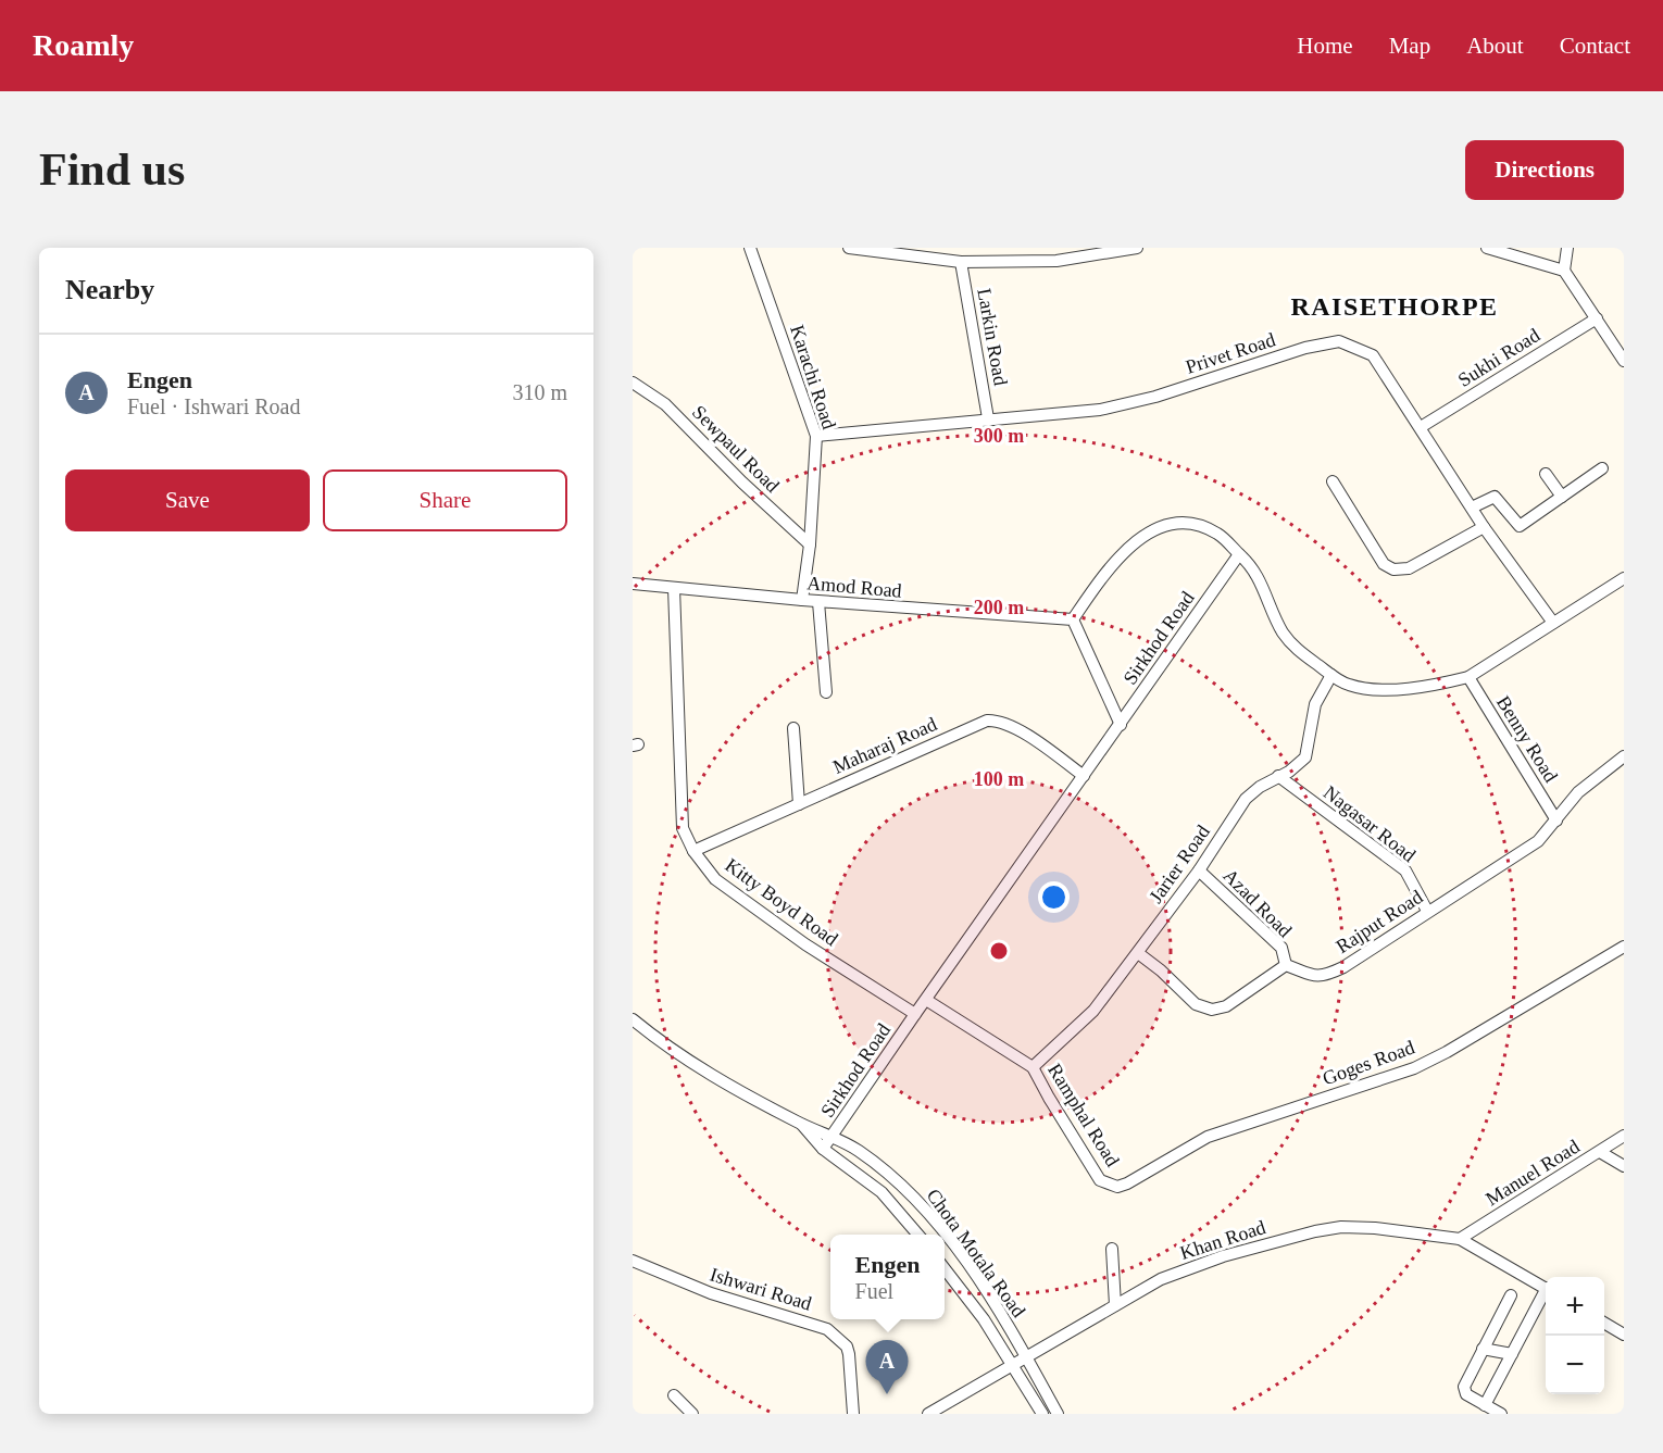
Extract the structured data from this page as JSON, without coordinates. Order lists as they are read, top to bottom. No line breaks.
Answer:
{"streets":{"street":["Larkin Road","Privet Road","Sukhi Road","Karachi Road","Sewpaul Road","Amod Road","Sirkhod Road","Benny Road","Maharaj Road","Nagasar Road","Jarier Road","Kitty Boyd Road","Azad Road","Rajput Road","Goges Road","Ramphal Road","Manuel Road","Khan Road","Chota Motala Road","Ishwari Road"]},"crossings":[["Larkin Road","Privet Road"],["Privet Road","Sukhi Road"],["Privet Road","Karachi Road"],["Karachi Road","Sewpaul Road"],["Karachi Road","Amod Road"],["Amod Road","Kitty Boyd Road"],["Sirkhod Road","Maharaj Road"],["Sirkhod Road","Kitty Boyd Road"],["Sirkhod Road","Ramphal Road"],["Sirkhod Road","Chota Motala Road"],["Benny Road","Rajput Road"],["Maharaj Road","Kitty Boyd Road"],["Nagasar Road","Jarier Road"],["Nagasar Road","Rajput Road"],["Jarier Road","Azad Road"],["Jarier Road","Ramphal Road"],["Azad Road","Rajput Road"],["Goges Road","Ramphal Road"],["Manuel Road","Khan Road"],["Khan Road","Chota Motala Road"]],"districts":["RAISETHORPE"],"page":{"header":"Roamly","nav":["Home","Map","About","Contact"],"buttons":["Directions",["Save","Share"]],"title":"Find us","heading":"Nearby","list":[{"mark":"A","name":"Engen","note":"Fuel · Ishwari Road","value":"310 m"}],"popup":["Engen","Fuel"],"map_buttons":["+","−"],"pins":"A"},"rings":["300 m","200 m","100 m"]}
